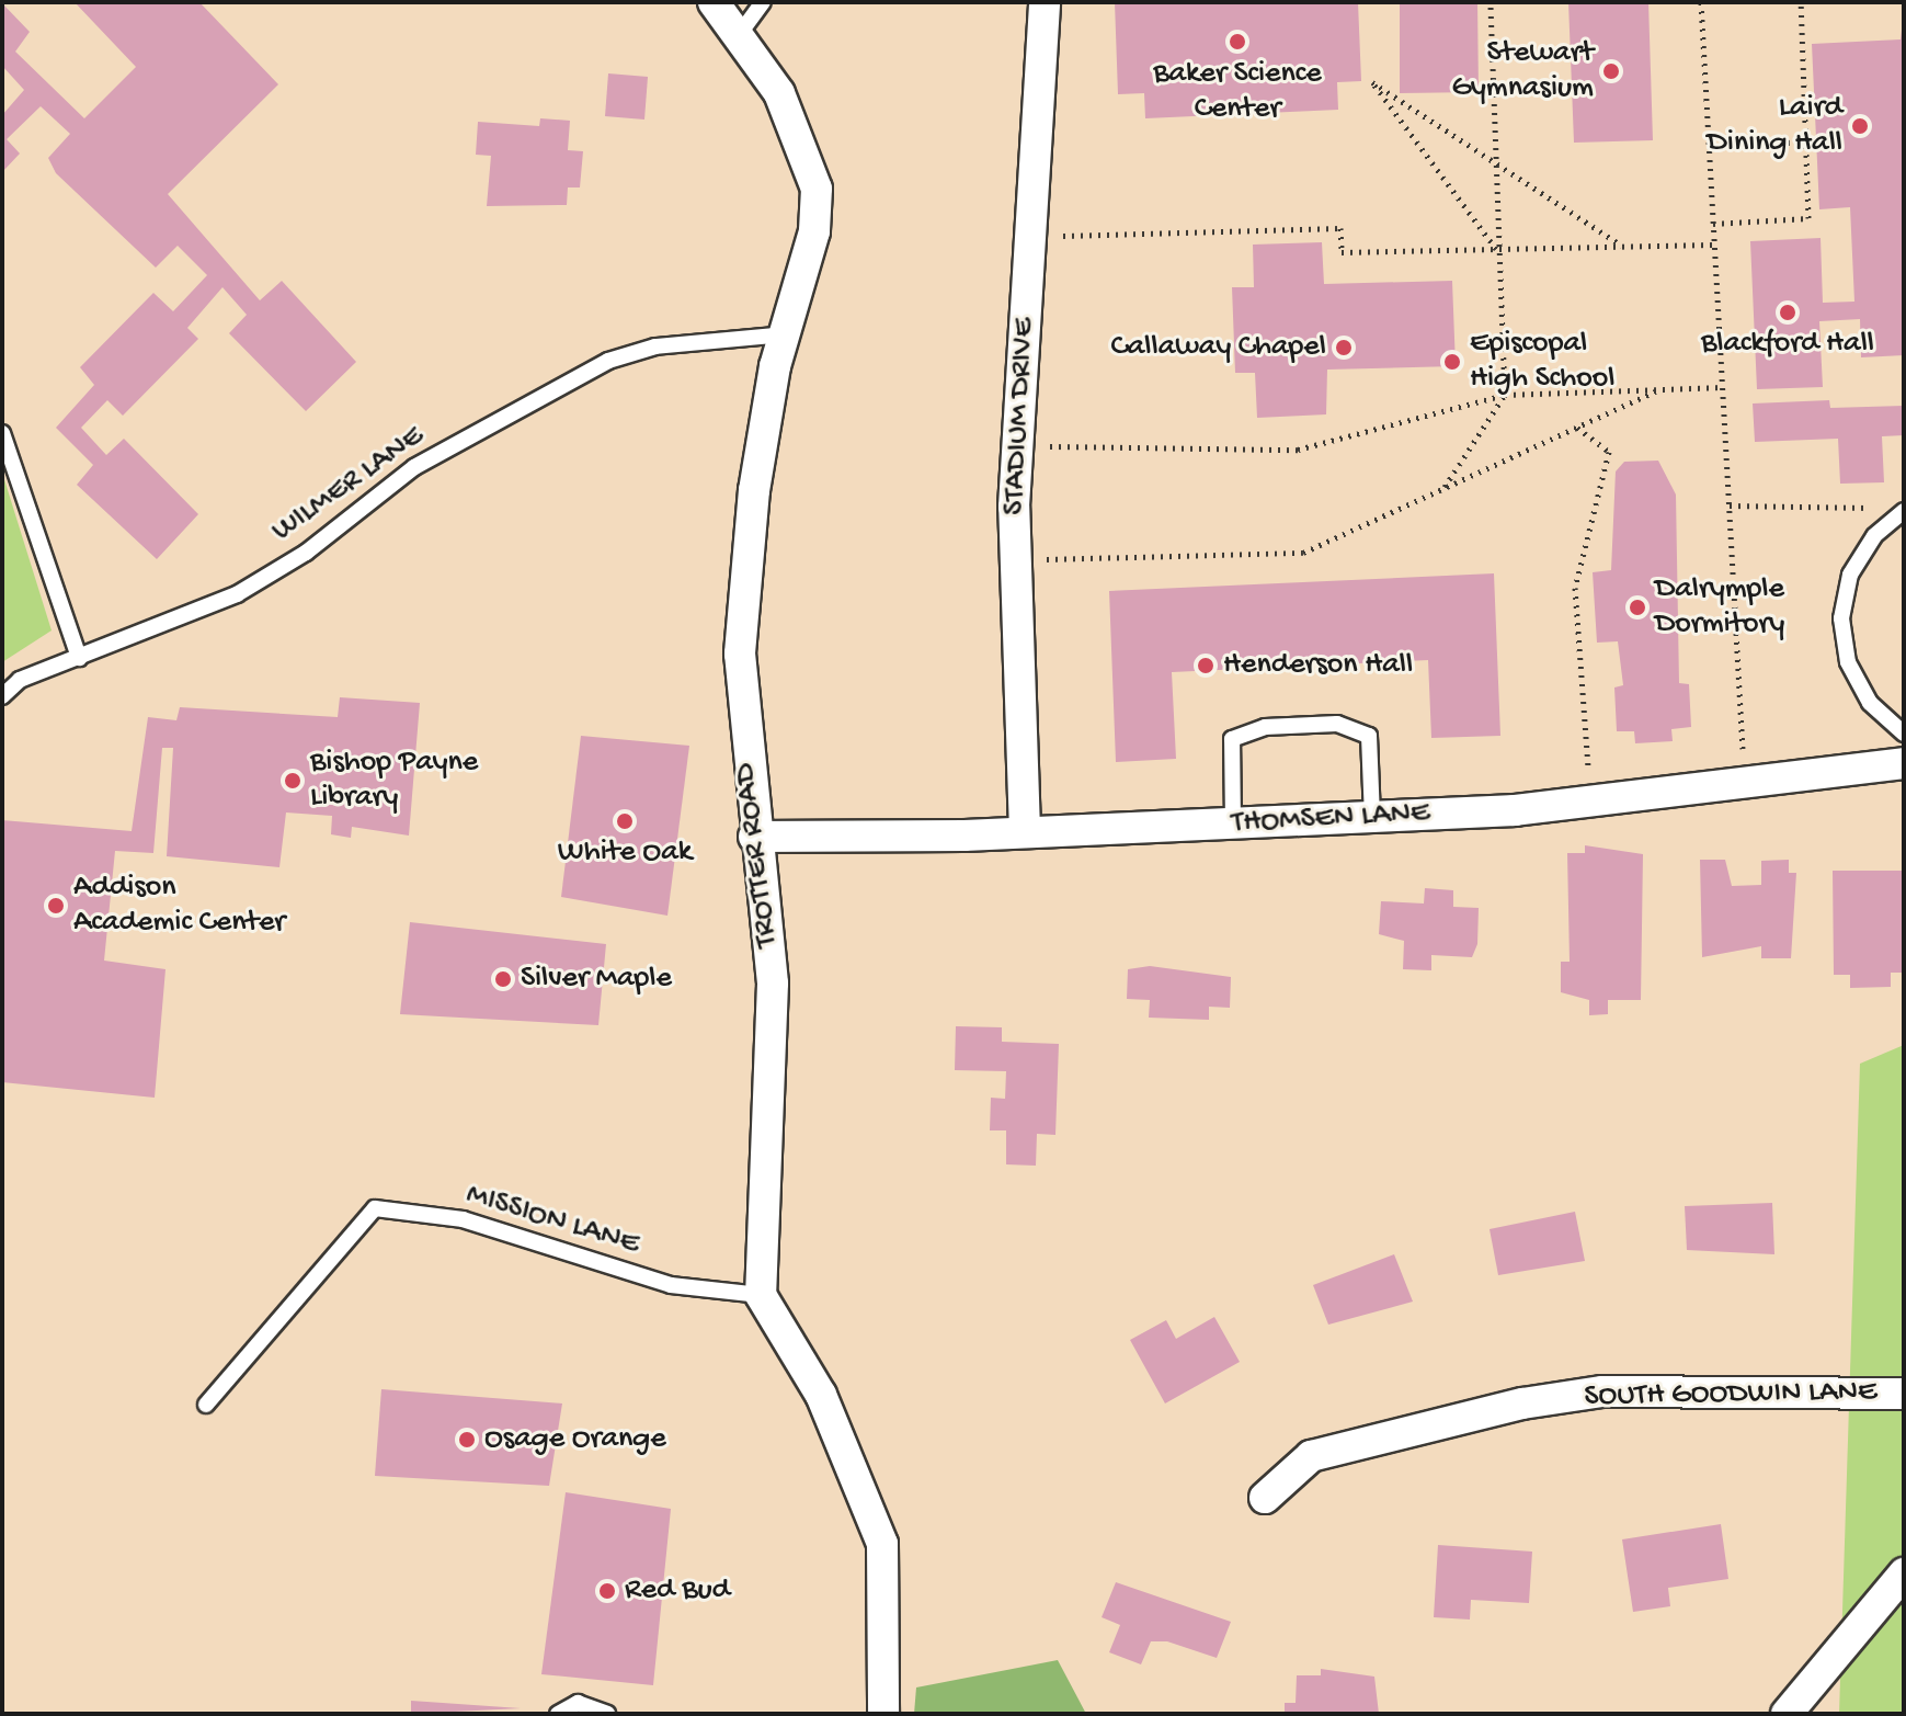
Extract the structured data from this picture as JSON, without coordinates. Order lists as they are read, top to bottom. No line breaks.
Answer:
{"streets":{"street":["STADIUM DRIVE","THOMSEN LANE","TROTTER ROAD","SOUTH GOODWIN LANE"],"lane":["WILMER LANE","MISSION LANE"]},"crossings":[["STADIUM DRIVE","THOMSEN LANE"],["WILMER LANE","TROTTER ROAD"],["THOMSEN LANE","TROTTER ROAD"],["TROTTER ROAD","MISSION LANE"]],"places":["Baker Science Center","Stewart Gymnasium","Laird Dining Hall","Blackford Hall","Callaway Chapel","Episcopal High School","Dalrymple Dormitory","Henderson Hall","Bishop Payne Library","White Oak","Addison Academic Center","Silver Maple","Osage Orange","Red Bud"]}
